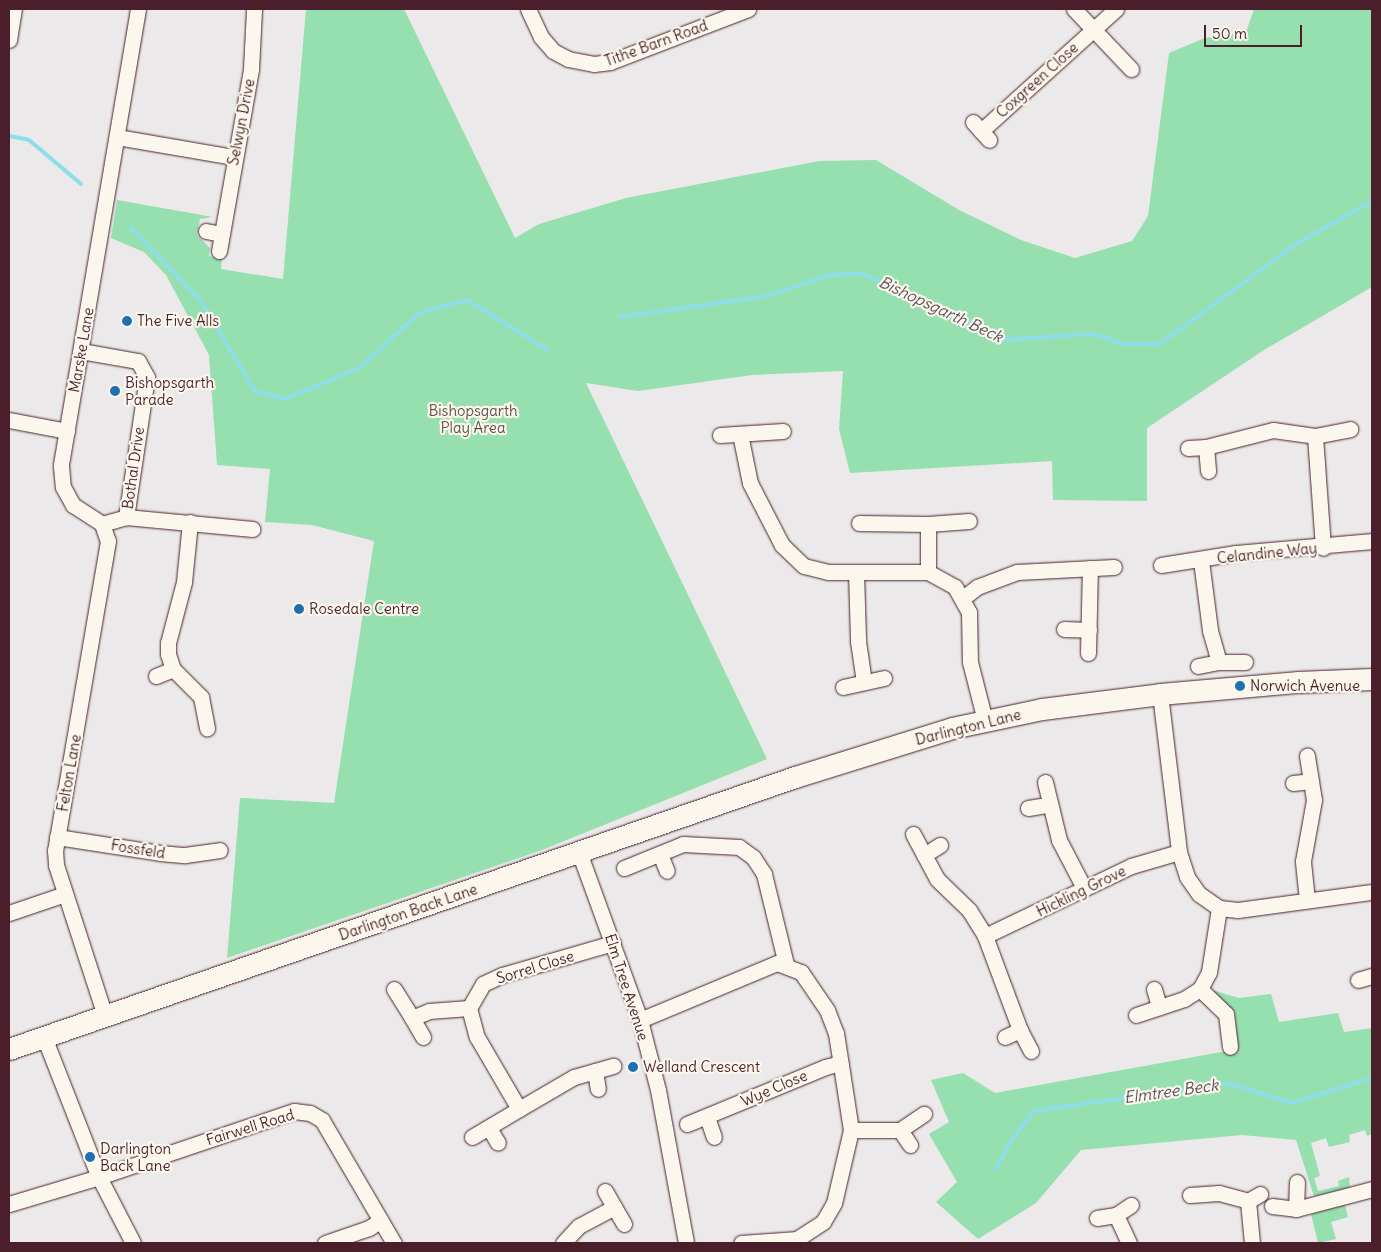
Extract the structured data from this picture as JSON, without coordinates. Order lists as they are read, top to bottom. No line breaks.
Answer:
{"streets":{"street":["Tithe Barn Road","Coxgreen Close","Selwyn Drive","Marske Lane","Bothal Drive","Celandine Way","Darlington Lane","Felton Lane","Fossfeld","Hickling Grove","Darlington Back Lane","Sorrel Close","Elm Tree Avenue","Wye Close","Fairwell Road"]},"crossings":[["Marske Lane","Bothal Drive"],["Marske Lane","Felton Lane"],["Darlington Lane","Darlington Back Lane"],["Darlington Lane","Elm Tree Avenue"],["Felton Lane","Fossfeld"],["Felton Lane","Darlington Back Lane"],["Darlington Back Lane","Elm Tree Avenue"],["Sorrel Close","Elm Tree Avenue"]],"water":["Bishopsgarth Beck","Elmtree Beck"],"parks":["Bishopsgarth Play Area"],"places":["The Five Alls","Bishopsgarth Parade","Rosedale Centre","Norwich Avenue","Welland Crescent","Darlington Back Lane"],"scale_bar":"50 m"}
